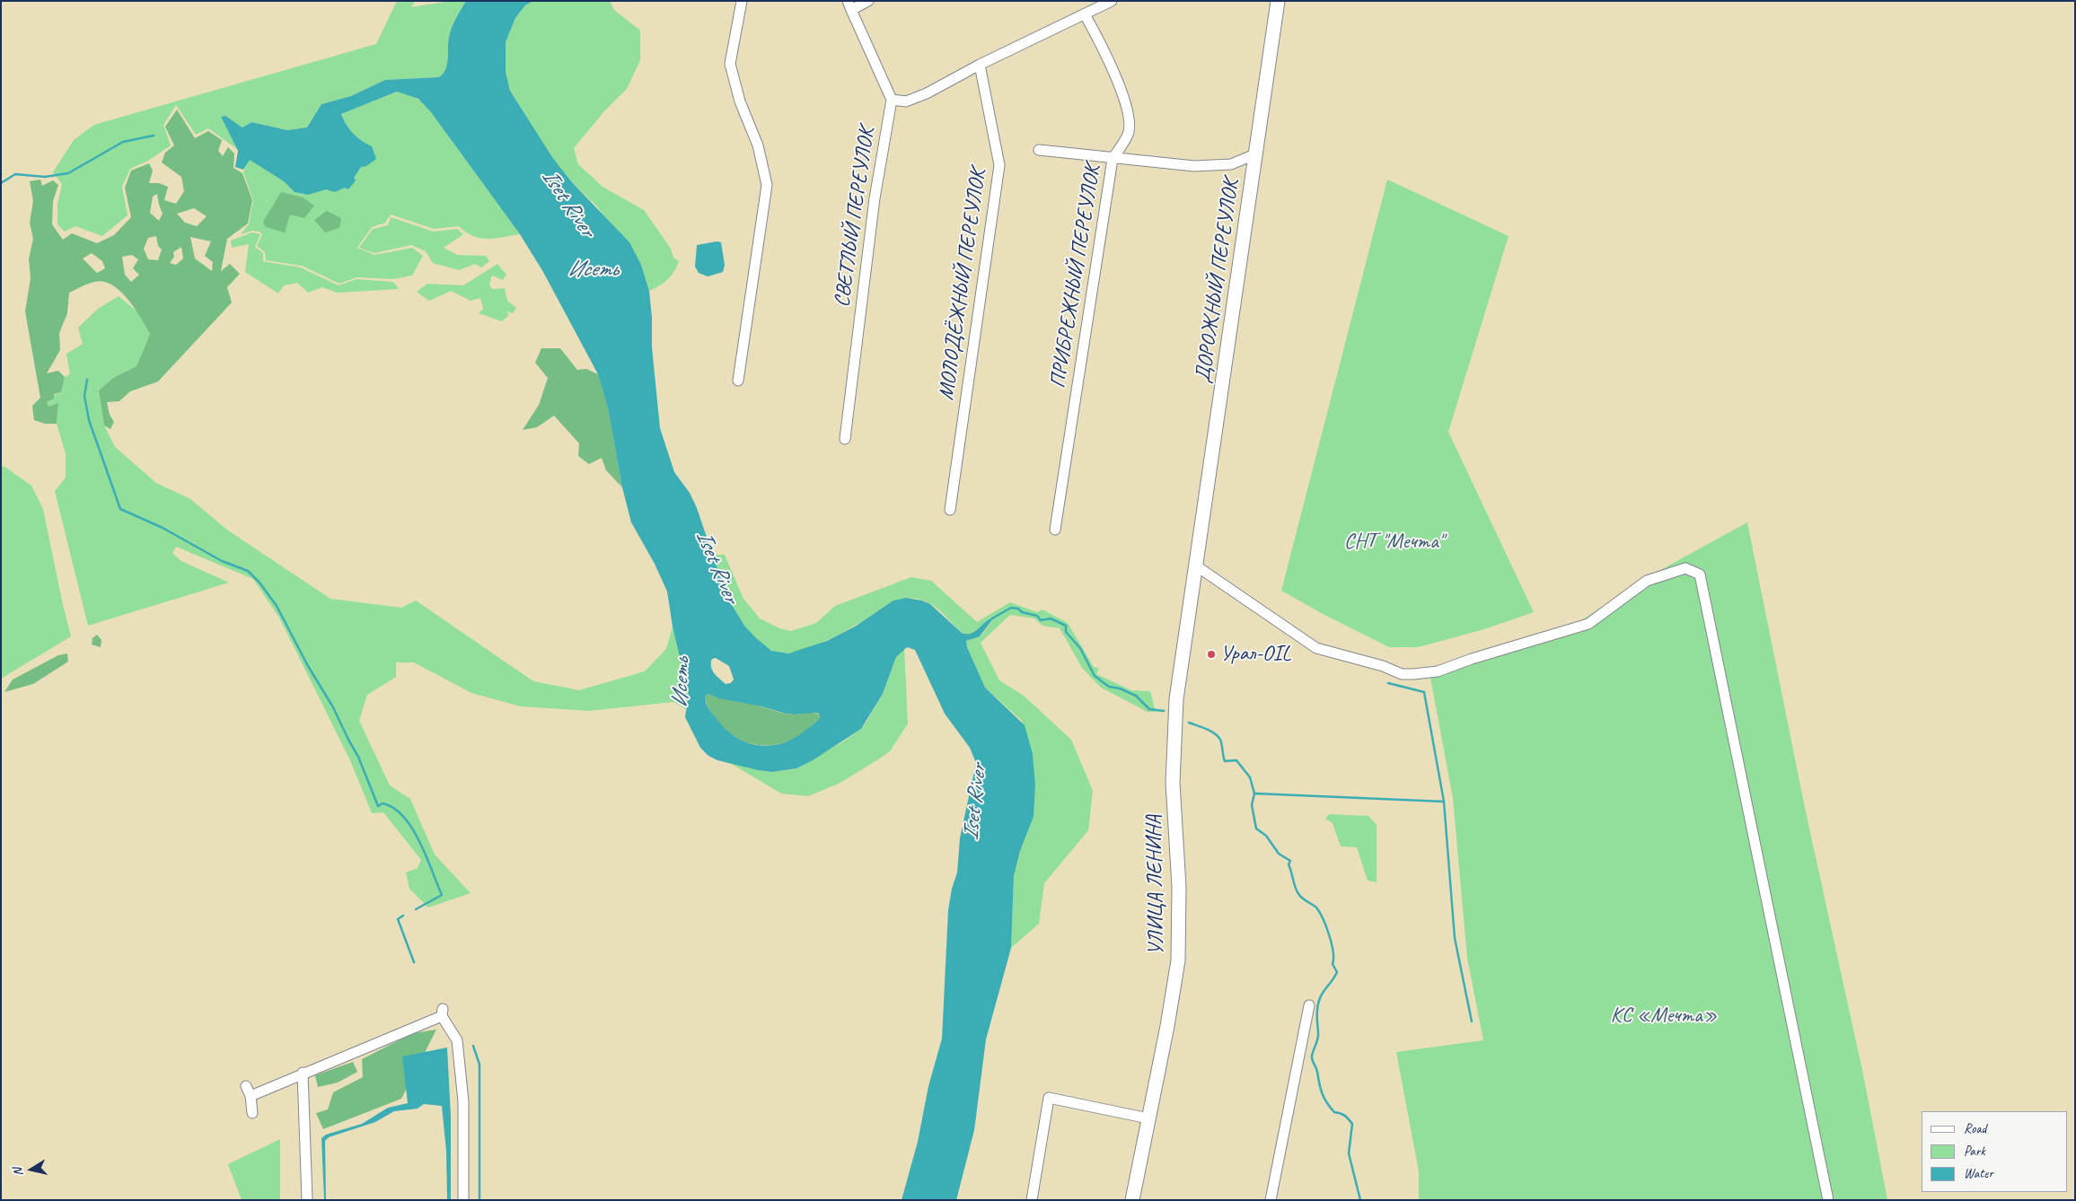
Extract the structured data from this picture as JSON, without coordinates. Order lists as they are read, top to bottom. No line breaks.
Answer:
{"streets":{"main road":["ДОРОЖНЫЙ ПЕРЕУЛОК","УЛИЦА ЛЕНИНА"],"street":["СВЕТЛЫЙ ПЕРЕУЛОК","ПРИБРЕЖНЫЙ ПЕРЕУЛОК","МОЛОДЁЖНЫЙ ПЕРЕУЛОК"]},"crossings":[["ДОРОЖНЫЙ ПЕРЕУЛОК","УЛИЦА ЛЕНИНА"]],"water":["Iset River","Исеть"],"parks":["СНТ \"Мечта\"","КС «Мечта»"],"places":["Урал-OIL"],"legend":["Road","Park","Water"],"north":"left"}
